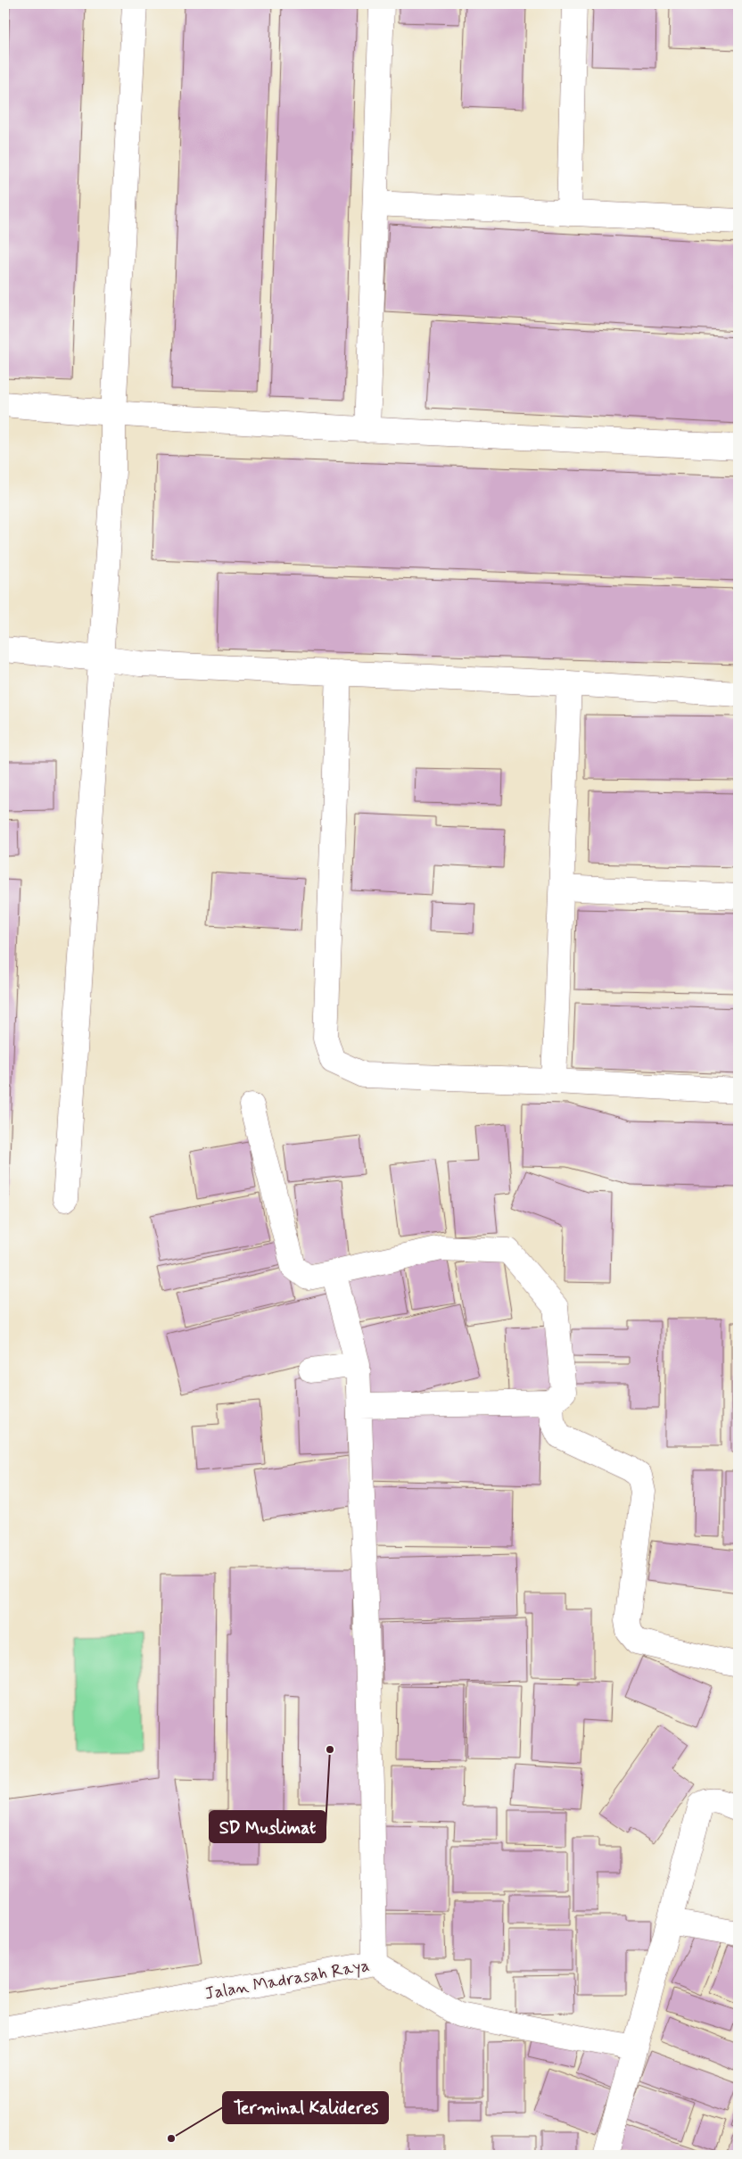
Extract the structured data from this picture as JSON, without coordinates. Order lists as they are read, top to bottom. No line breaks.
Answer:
{"streets":{"street":["Jalan Madrasah Raya"]},"places":["SD Muslimat","Terminal Kalideres"]}
